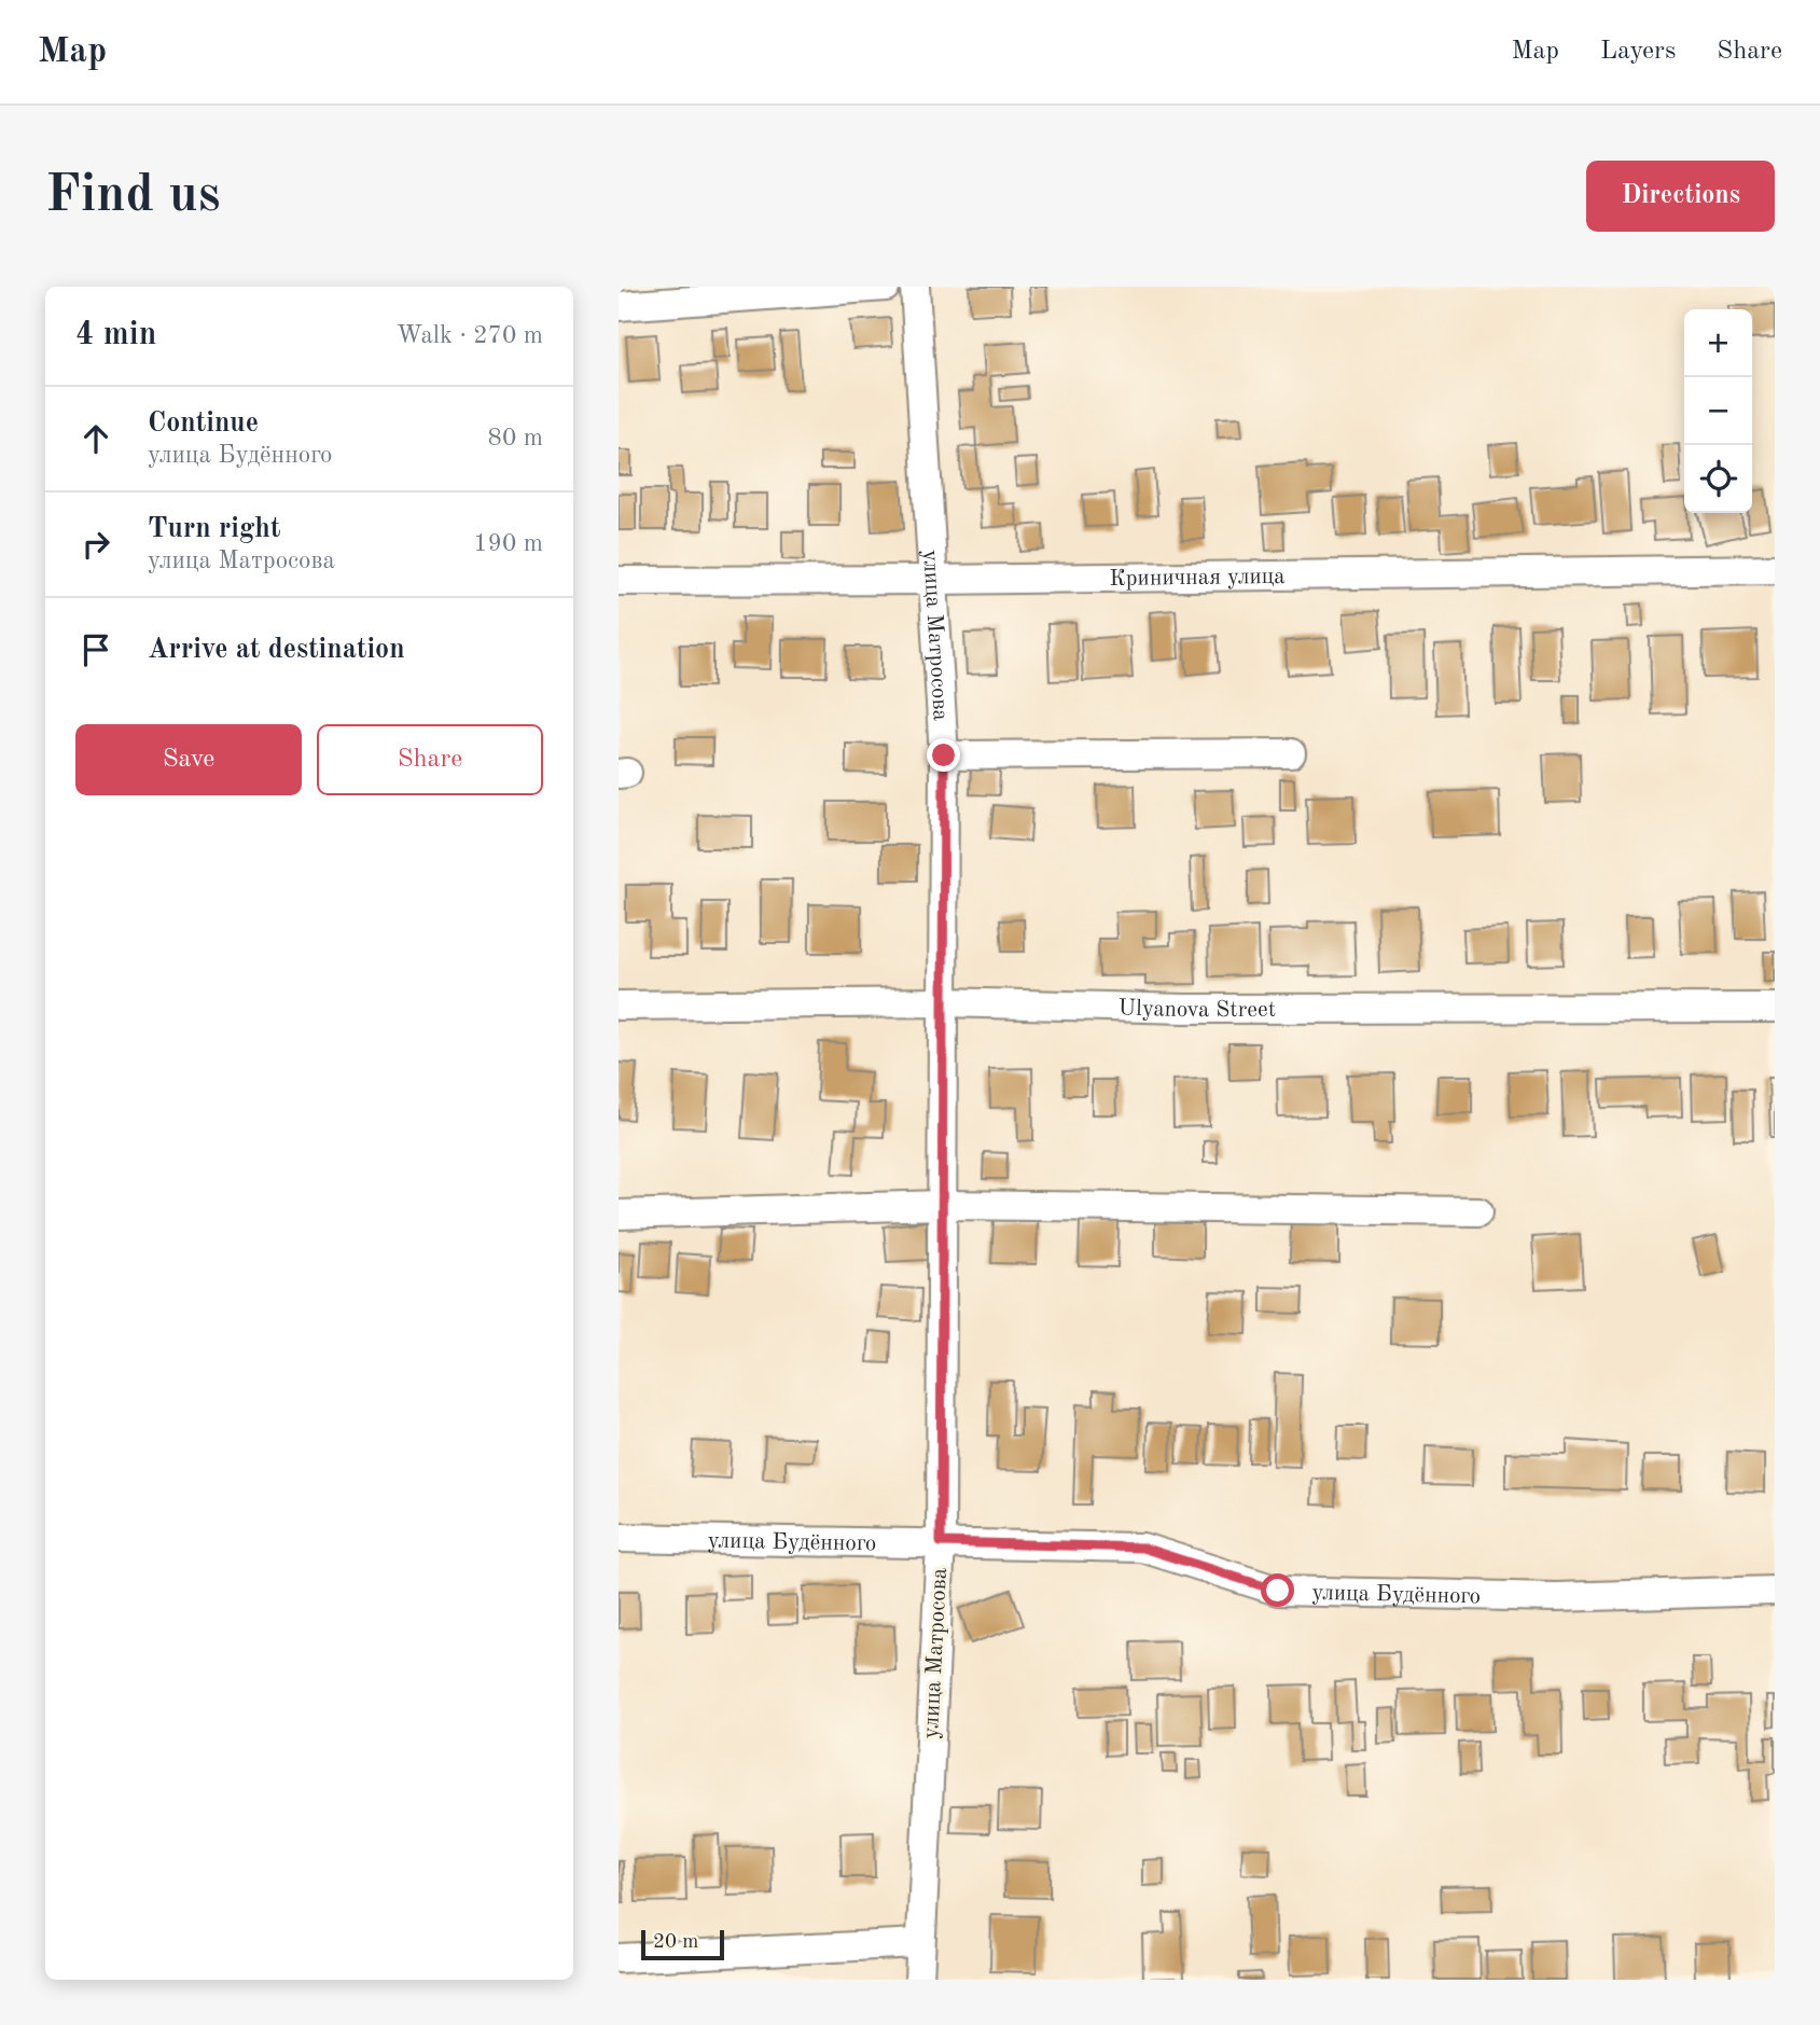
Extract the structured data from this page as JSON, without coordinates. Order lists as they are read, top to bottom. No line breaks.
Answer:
{"streets":{"street":["Криничная улица","улица Матросова","Ulyanova Street","улица Будённого"]},"crossings":[["Криничная улица","улица Матросова"],["улица Матросова","Ulyanova Street"],["улица Матросова","улица Будённого"]],"scale_bar":"20 m","page":{"header":"Map","nav":["Map","Layers","Share"],"buttons":["Directions",["Save","Share"]],"title":"Find us","heading":["4 min","Walk · 270 m"],"map_buttons":["+","−"],"list":[["Continue","улица Будённого","80 m"],["Turn right","улица Матросова","190 m"],"Arrive at destination"],"scale":"20 m"}}
